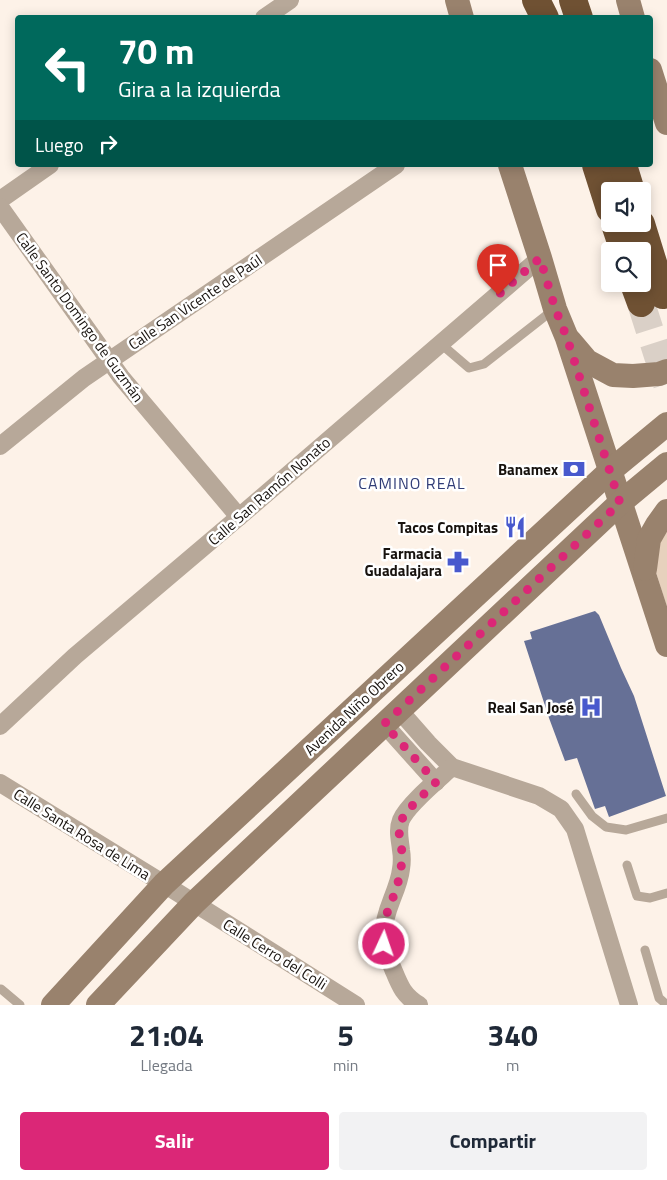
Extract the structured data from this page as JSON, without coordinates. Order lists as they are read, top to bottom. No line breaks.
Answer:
{"streets":{"main road":["Avenida Niño Obrero"],"street":["Calle San Vicente de Paúl","Calle Santo Domingo de Guzmán","Calle San Ramón Nonato","Calle Santa Rosa de Lima","Calle Cerro del Colli"]},"crossings":[["Calle San Vicente de Paúl","Calle Santo Domingo de Guzmán"],["Calle Santo Domingo de Guzmán","Calle San Ramón Nonato"],["Avenida Niño Obrero","Calle Santa Rosa de Lima"],["Calle Santa Rosa de Lima","Calle Cerro del Colli"]],"districts":["CAMINO REAL"],"places":{"bank":["Banamex"],"restaurant":["Tacos Compitas"],"pharmacy":["Farmacia Guadalajara"],"hospital":["Real San José"]},"page":{"turn":["70 m","Gira a la izquierda"],"then":"Luego","eta":["21:04","Llegada","5","min","340","m"],"buttons":["Salir","Compartir"]}}
